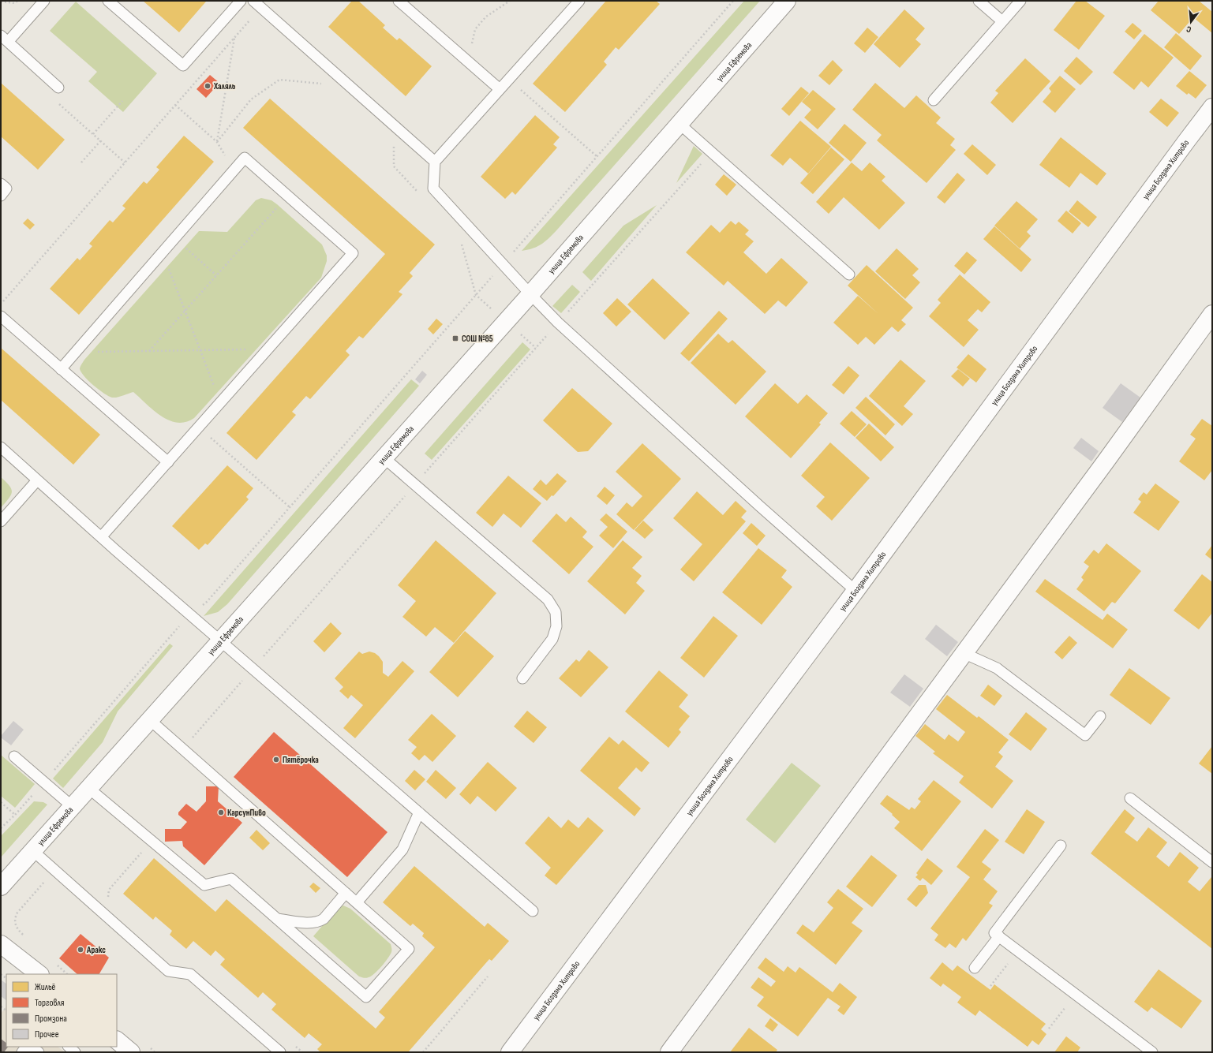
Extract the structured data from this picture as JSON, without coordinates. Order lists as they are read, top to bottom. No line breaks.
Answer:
{"streets":{"street":["улица Ефремова","улица Богдана Хитрово"]},"places":{"other":["Халяль","Пятёрочка","КарсунПиво","Аракc"],"transit":["СОШ №85"]},"legend":["Жильё","Торговля","Промзона","Прочее"],"north":"bottom"}
